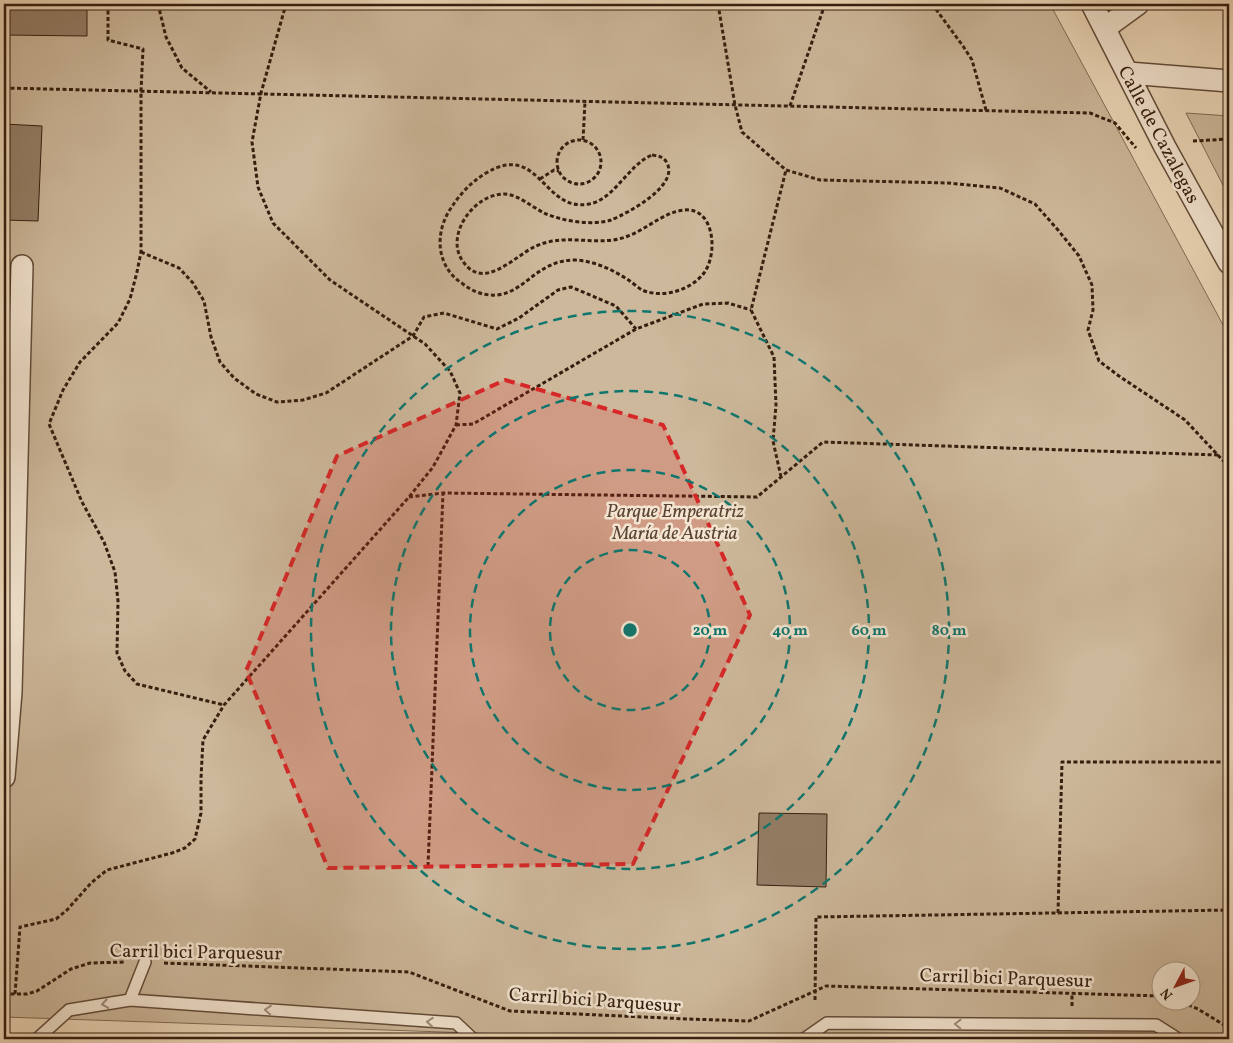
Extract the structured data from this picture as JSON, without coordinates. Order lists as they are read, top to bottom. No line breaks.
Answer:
{"streets":{"street":["Calle de Cazalegas"],"path":["Carril bici Parquesur"]},"parks":["Parque Emperatriz María de Austria"],"north":"bottom left","rings":["20 m","40 m","60 m","80 m"]}
